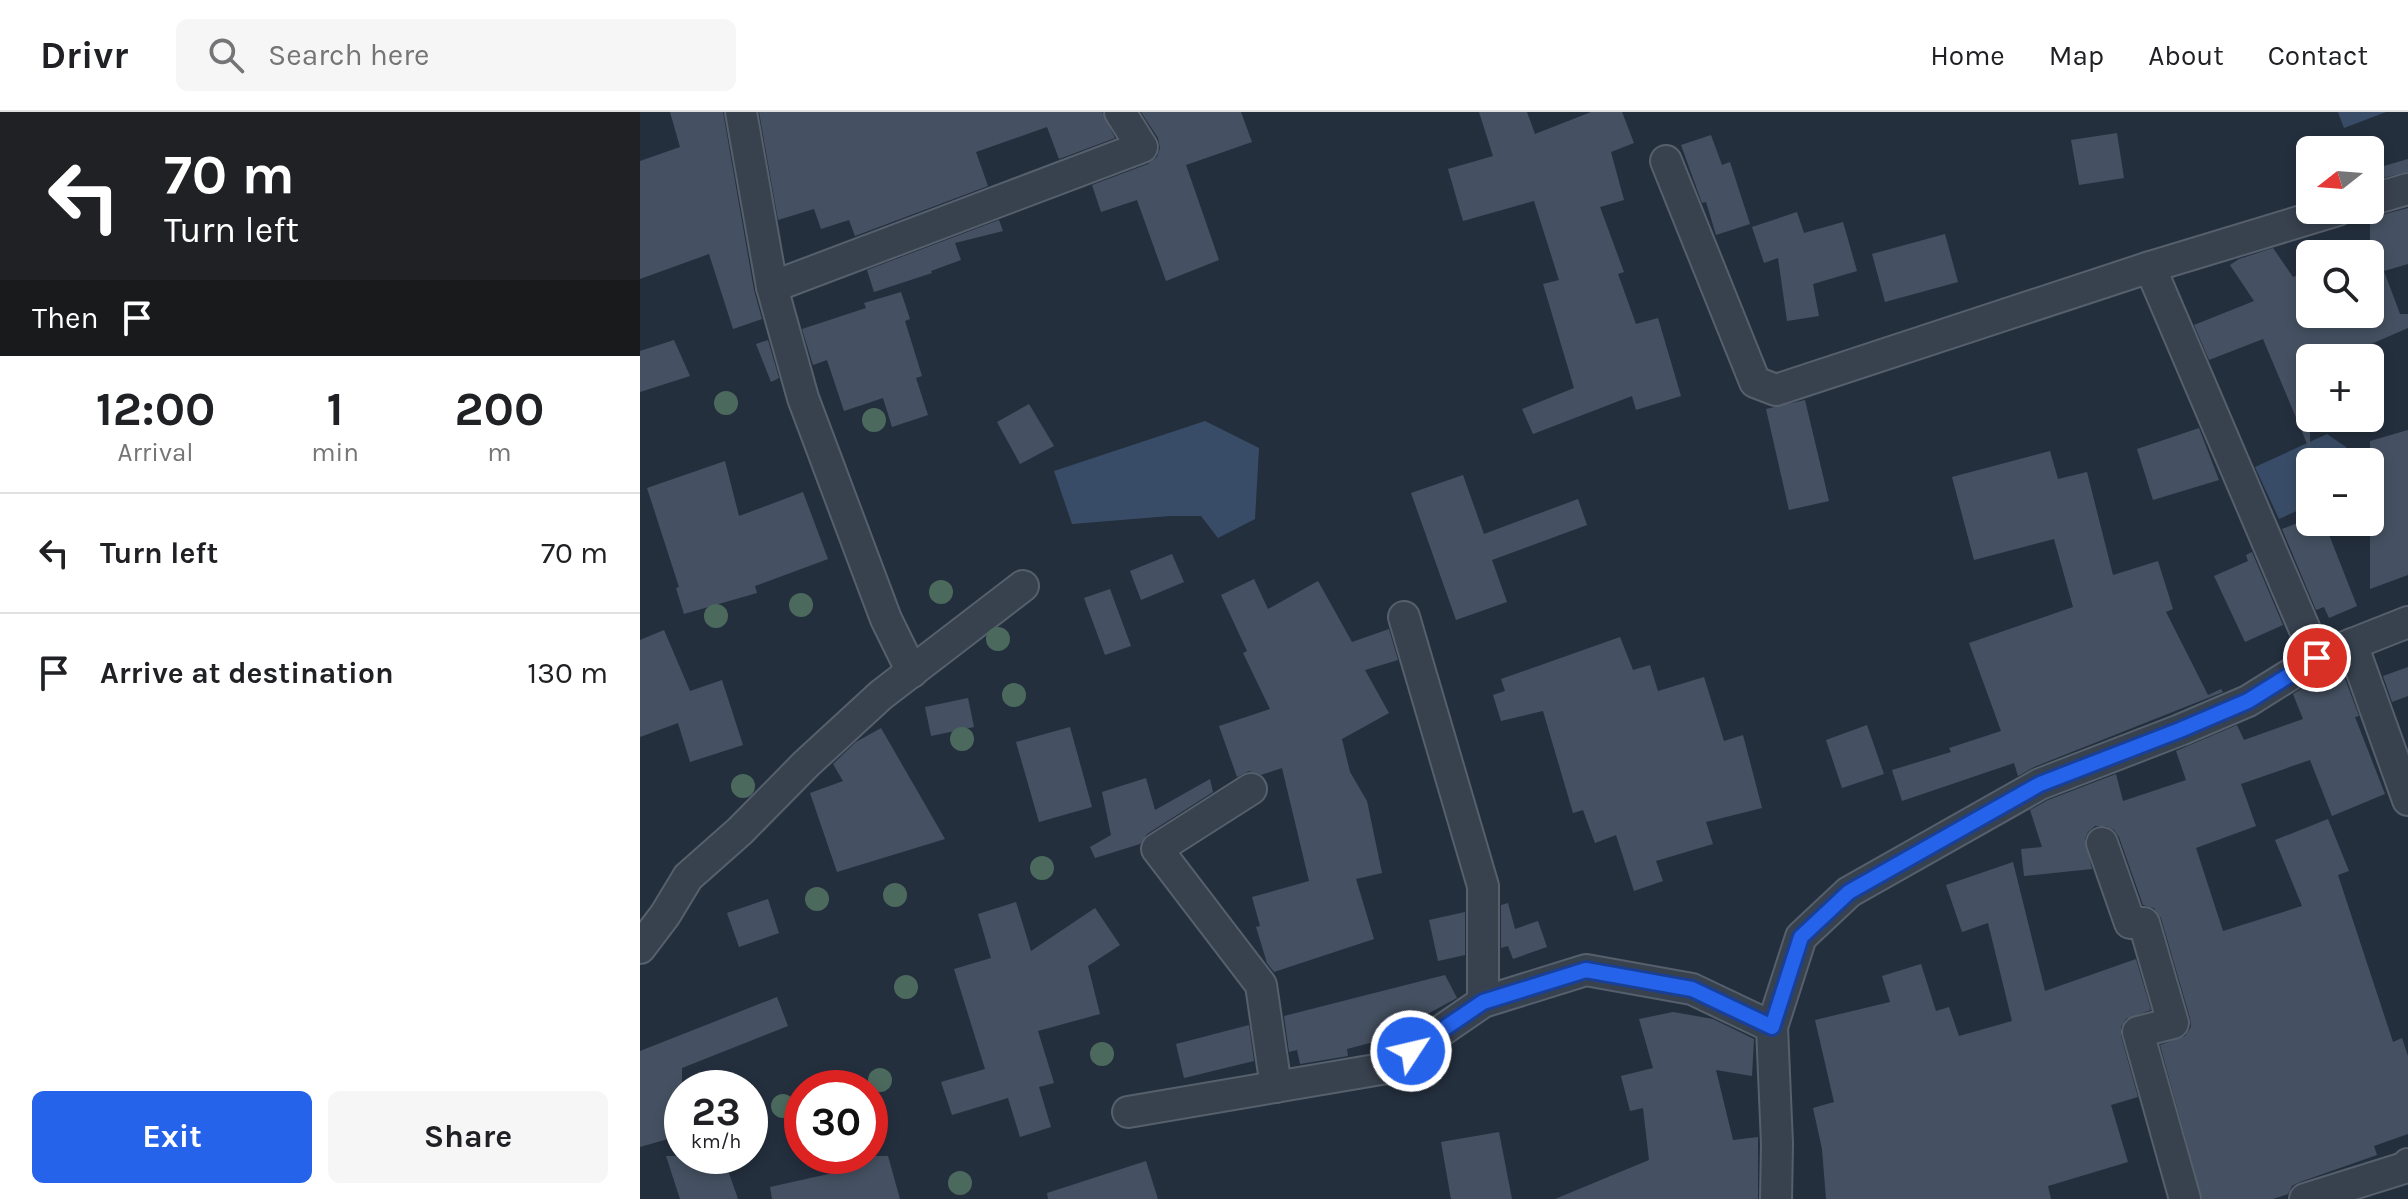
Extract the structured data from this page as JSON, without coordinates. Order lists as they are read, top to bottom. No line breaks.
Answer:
{"north":"left","page":{"header":"Drivr","search":"Search here","nav":["Home","Map","About","Contact"],"turn":["70 m","Turn left"],"map_buttons":["+","−"],"then":"Then","eta":["12:00","Arrival","1","min","200","m"],"list":[{"name":"Turn left","value":"70 m"},{"name":"Arrive at destination","value":"130 m"}],"speed":"23 km/h","limit":"30","buttons":["Exit","Share"]}}
